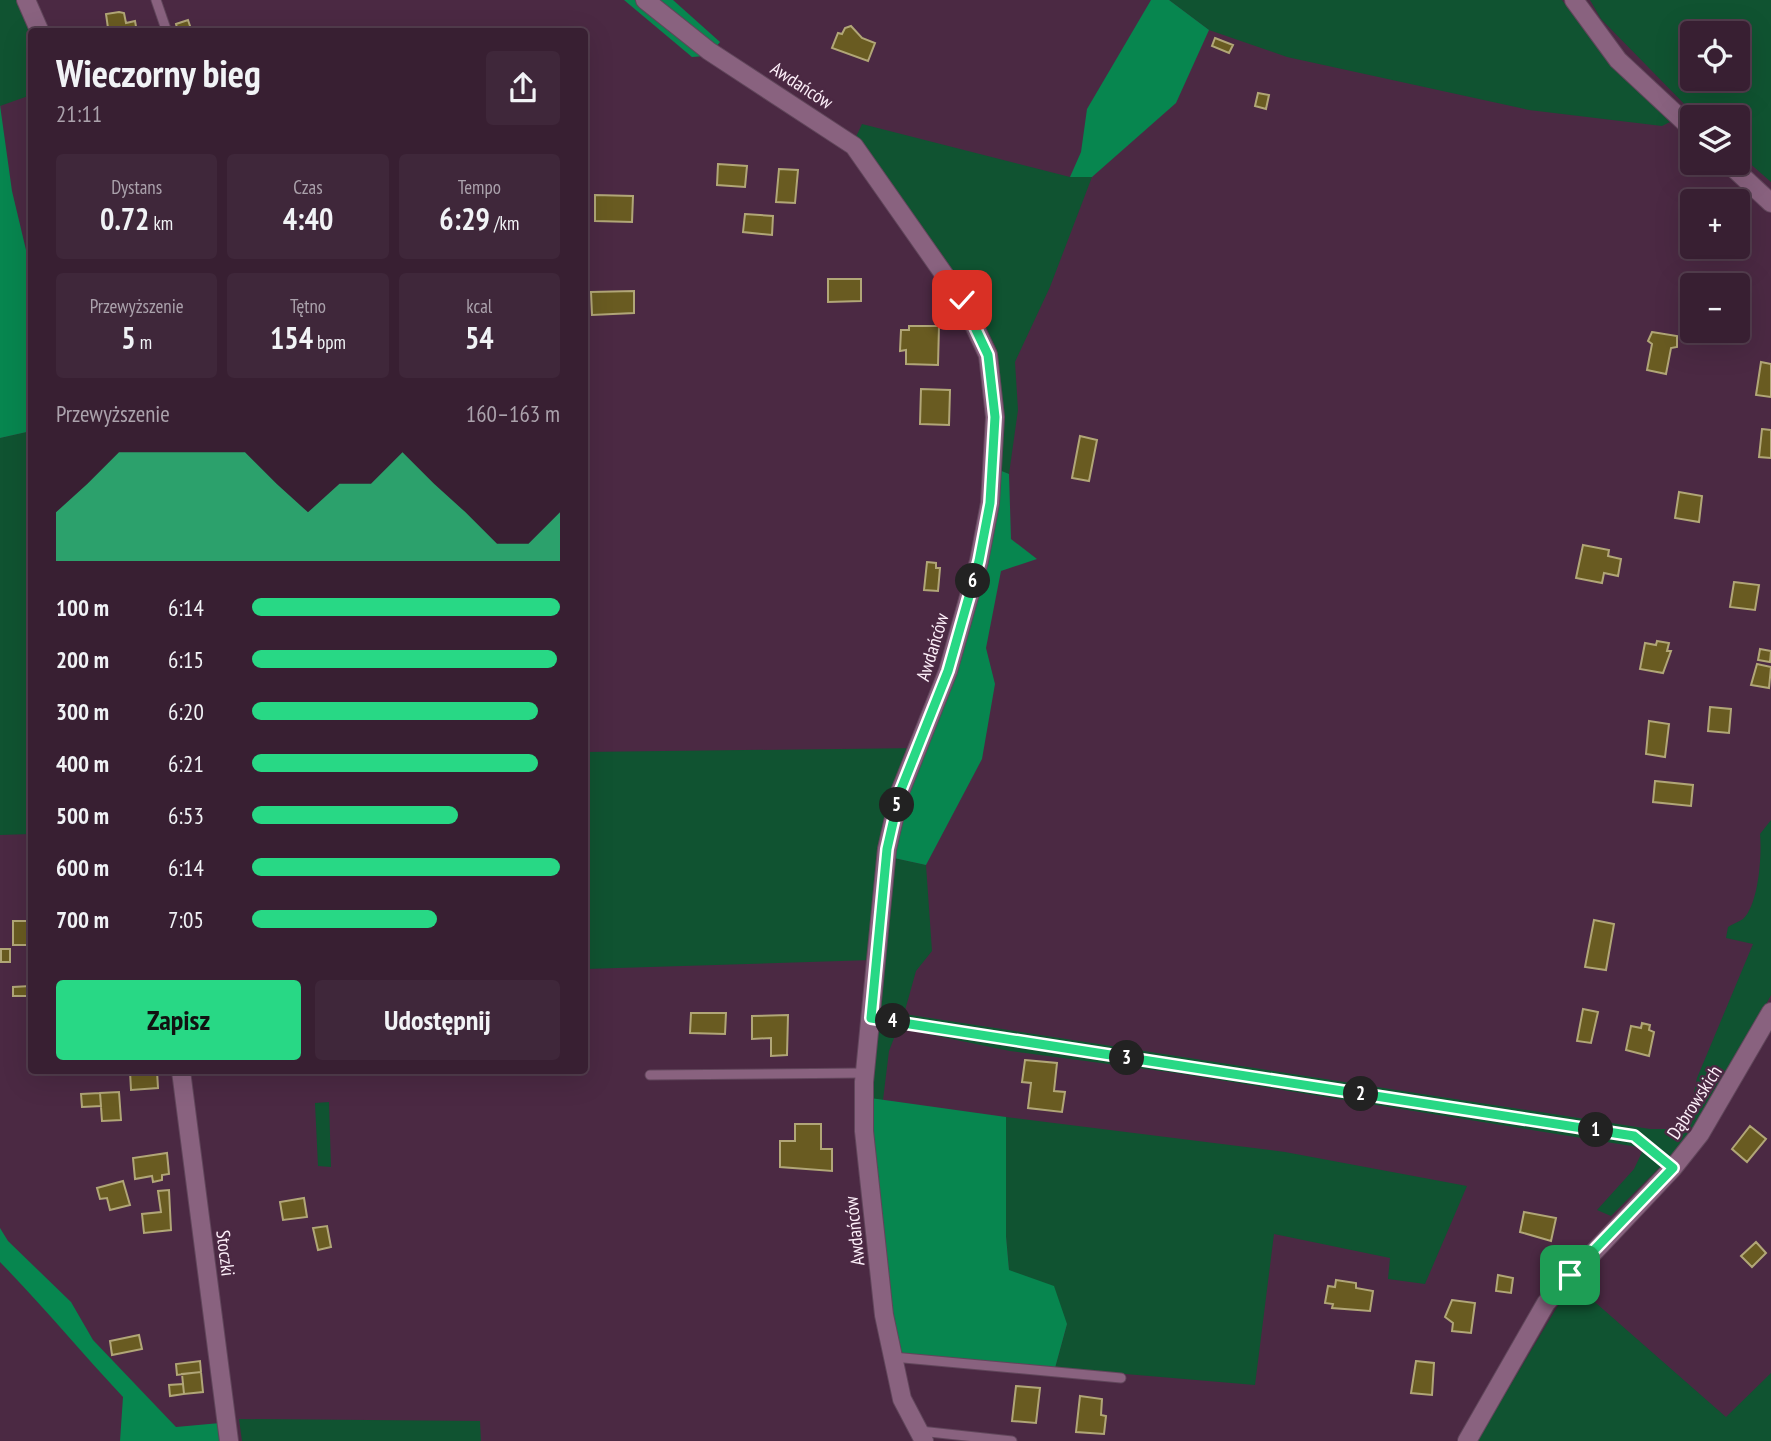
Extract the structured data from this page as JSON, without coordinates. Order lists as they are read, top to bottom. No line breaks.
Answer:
{"streets":{"street":["Awdańców","Dąbrowskich","Stoczki"]},"page":{"map_buttons":["+","−"],"heading":["Wieczorny bieg","21:11"],"stats":[["Dystans","0.72 km"],["Czas","4:40"],["Tempo","6:29 /km"],["Przewyższenie","5 m"],["Tętno","154 bpm"],["kcal","54"]],"chart":["Przewyższenie","160–163 m"],"pins":["6","5","4","3","2","1"],"list":[{"name":"100 m","note":"6:14"},{"name":"200 m","note":"6:15"},{"name":"300 m","note":"6:20"},{"name":"400 m","note":"6:21"},{"name":"500 m","note":"6:53"},{"name":"600 m","note":"6:14"},{"name":"700 m","note":"7:05"}],"buttons":["Zapisz","Udostępnij"]}}
